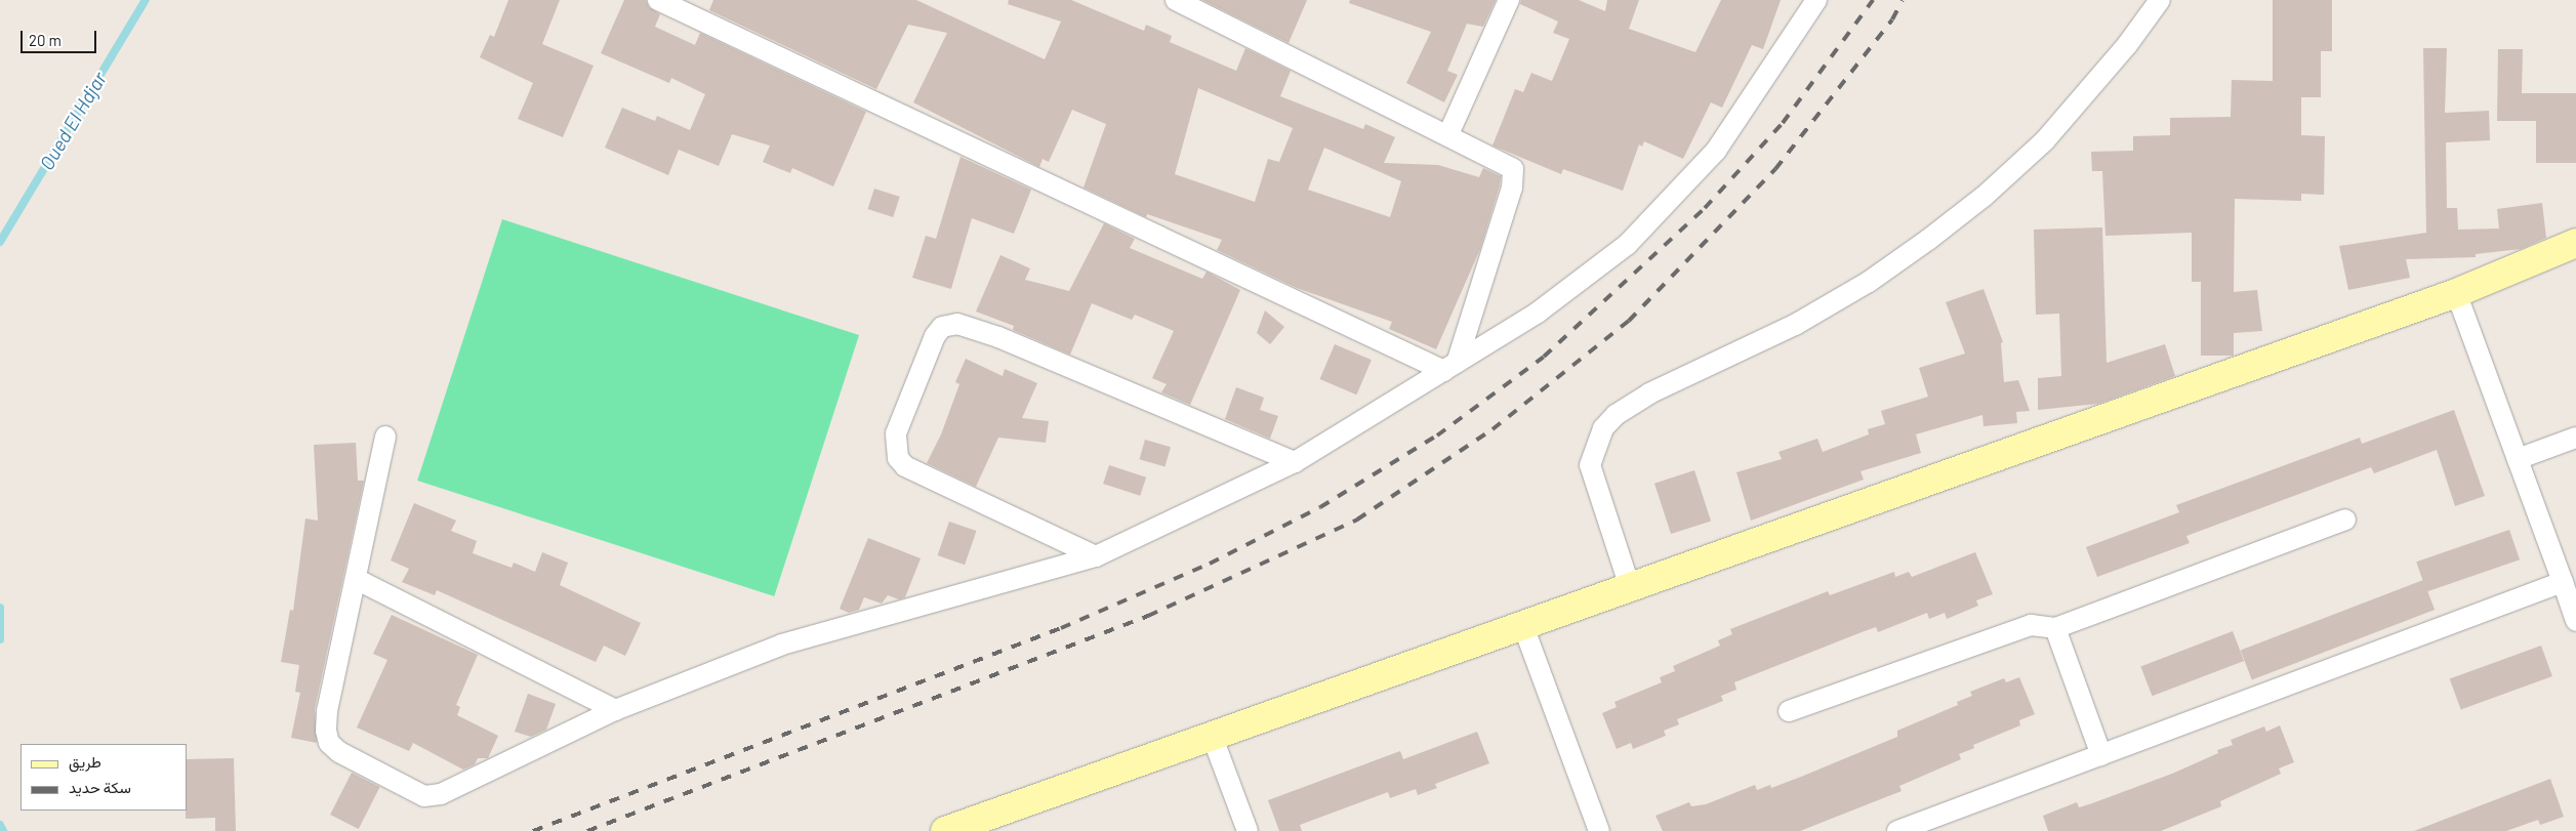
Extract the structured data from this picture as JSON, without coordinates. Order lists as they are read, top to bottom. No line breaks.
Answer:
{"water":["Oued El Hdjar"],"legend":["طريق","سكة حديد"],"scale_bar":"20 m"}
